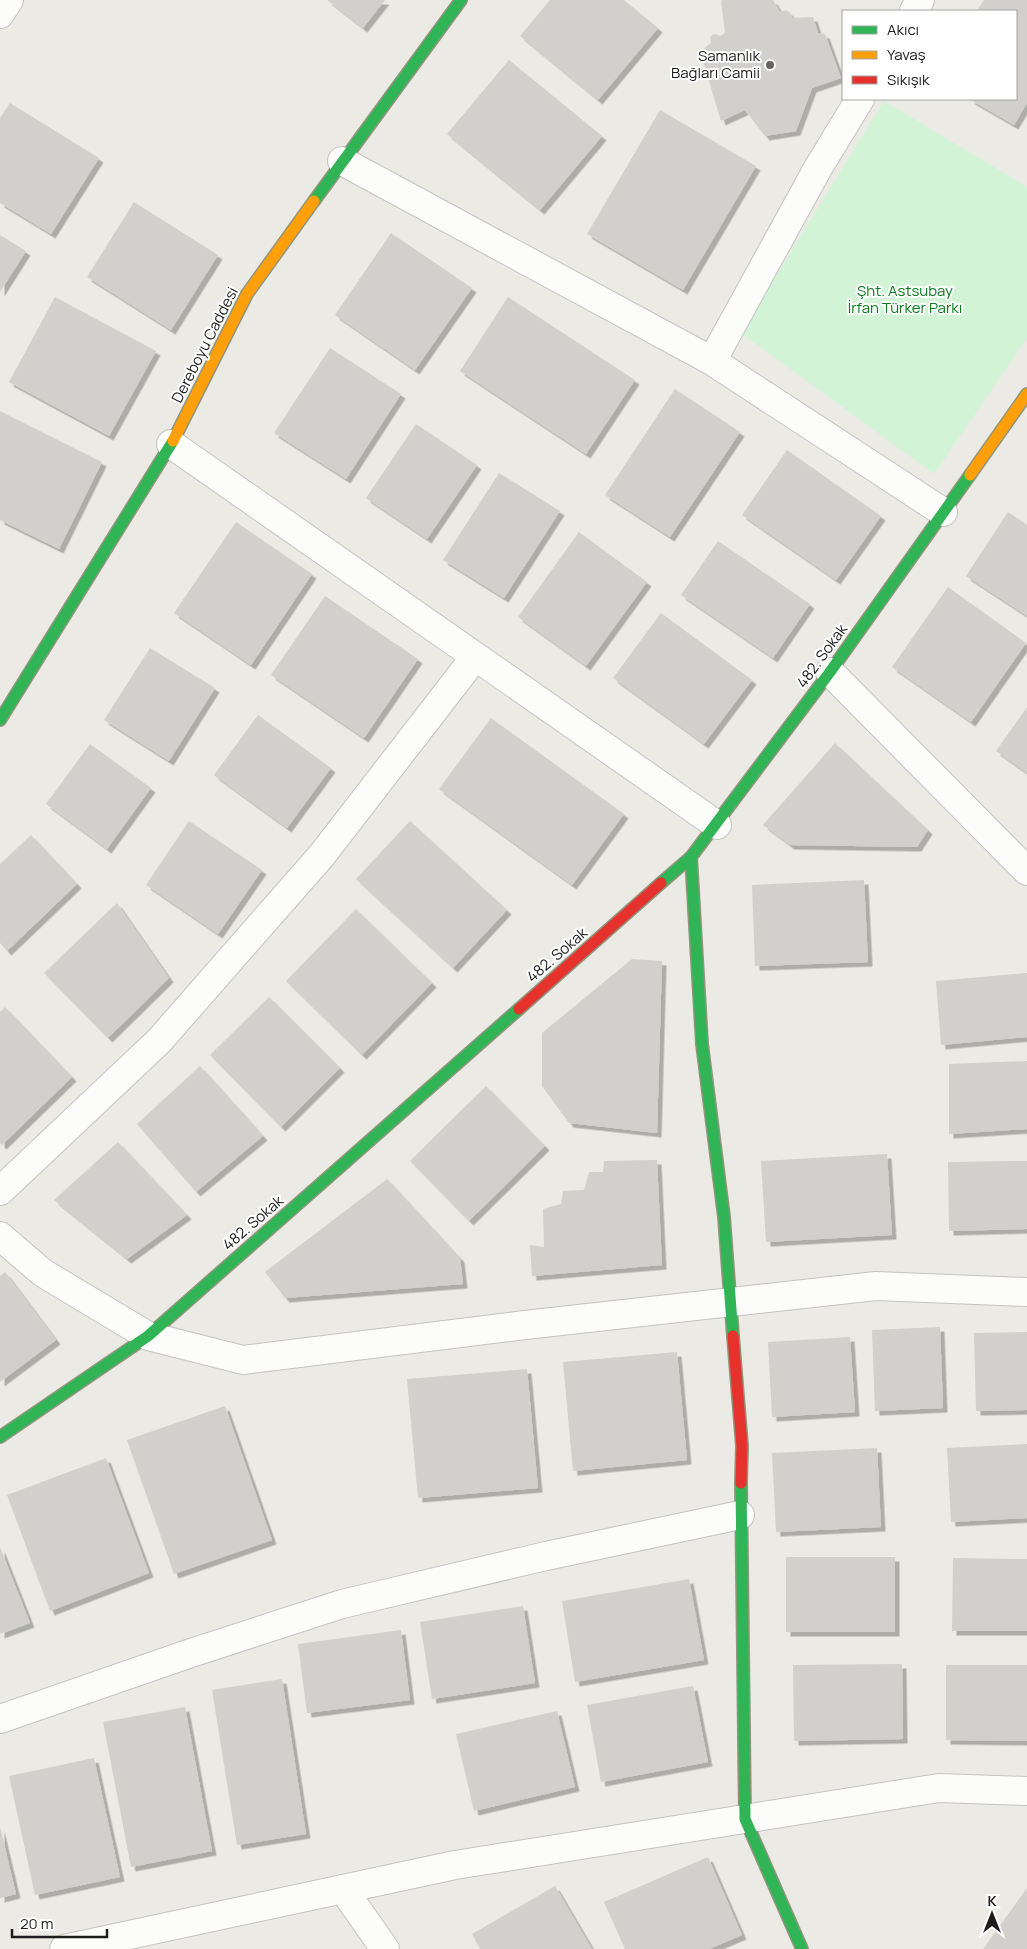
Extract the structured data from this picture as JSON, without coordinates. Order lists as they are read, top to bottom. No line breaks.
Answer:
{"streets":{"street":["Dereboyu Caddesi","482. Sokak"]},"parks":["Şht. Astsubay İrfan Türker Parkı"],"places":["Samanlık Bağları Camii"],"legend":["Akıcı","Yavaş","Sıkışık"],"scale_bar":"20 m","north":"top"}
